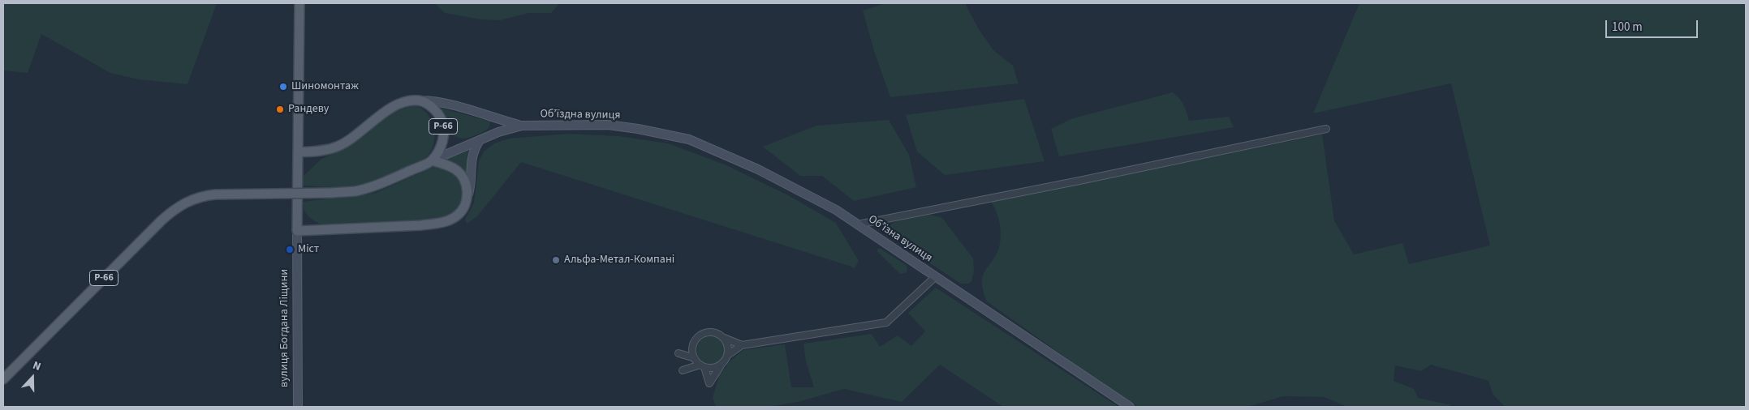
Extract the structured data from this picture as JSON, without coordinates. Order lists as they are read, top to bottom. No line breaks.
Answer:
{"streets":{"main road":["Об’їздна вулиця","Р-66","Об’їзна вулиця","вулиця Богдана Ліщини"]},"crossings":[["Об’їздна вулиця","Об’їзна вулиця"]],"places":["Шиномонтаж","Рандеву","Міст","Альфа-Метал-Компані"],"scale_bar":"100 m","north":"top"}
